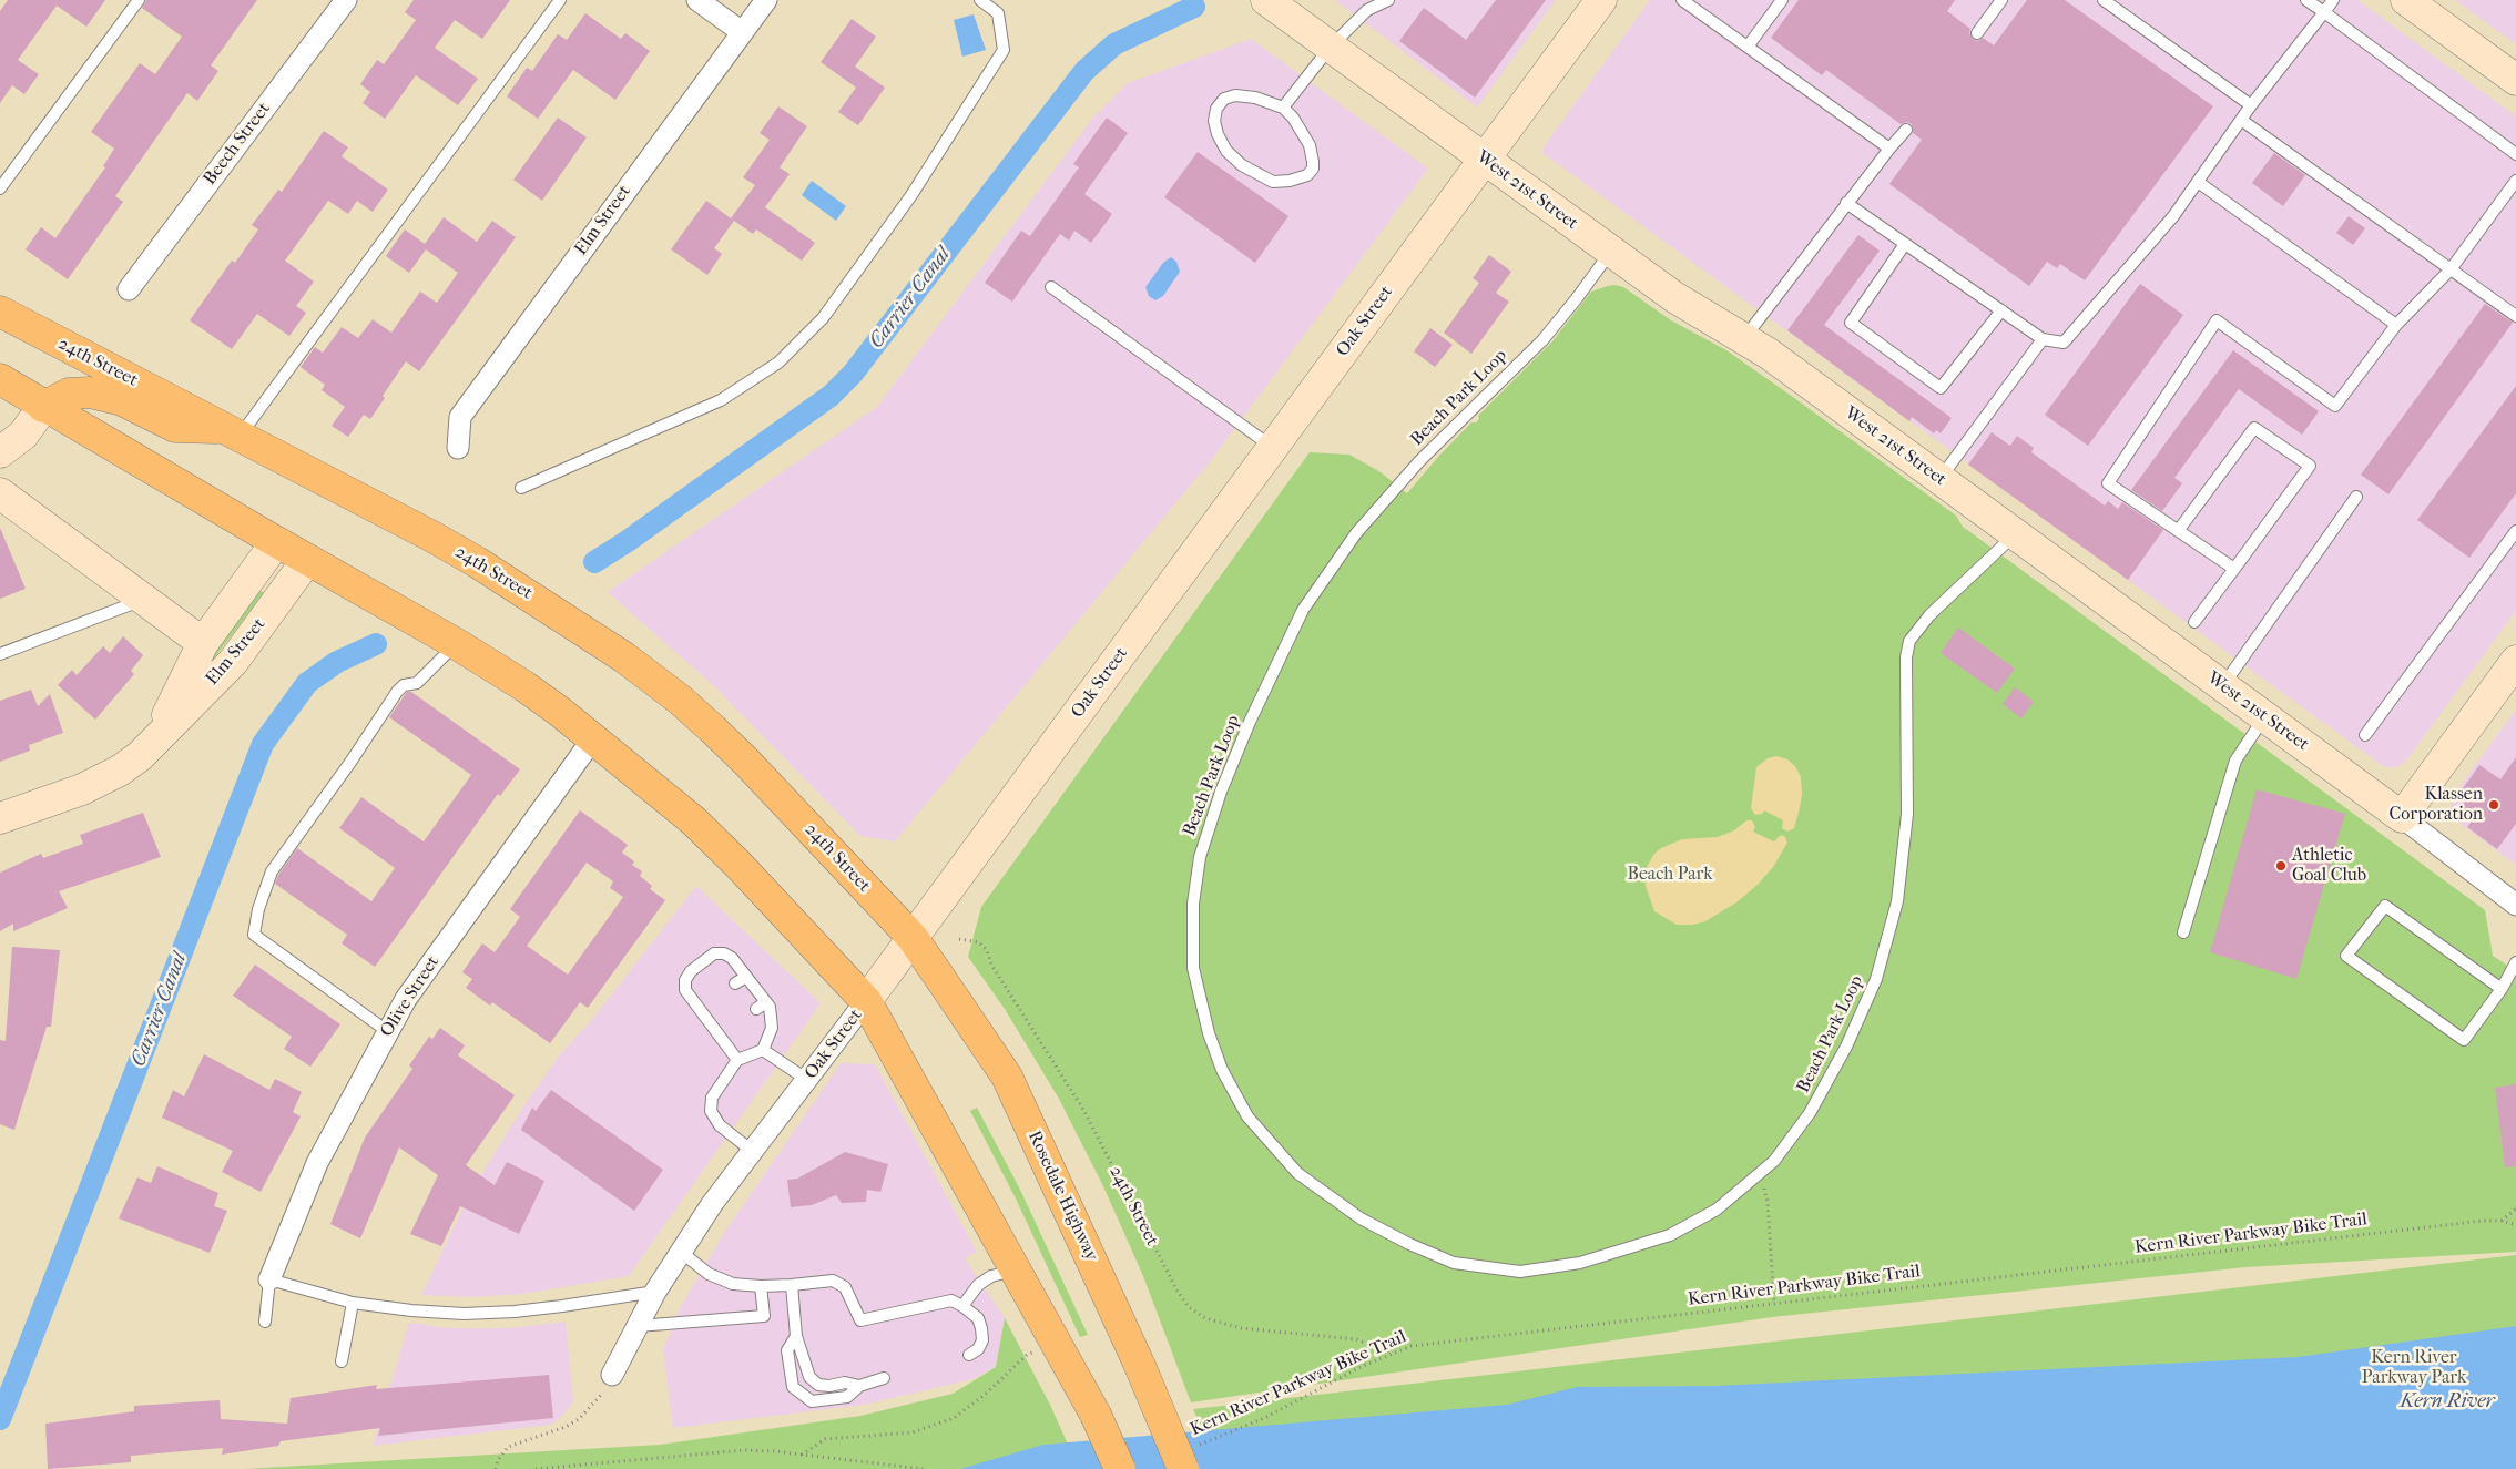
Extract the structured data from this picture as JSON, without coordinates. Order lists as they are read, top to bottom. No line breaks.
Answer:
{"streets":{"main road":["24th Street","Rosedale Highway"],"street":["Beech Street","West 21st Street","Elm Street","Oak Street","Olive Street"],"lane":["Beach Park Loop"],"path":["Kern River Parkway Bike Trail"]},"crossings":[["West 21st Street","Oak Street"],["West 21st Street","Beach Park Loop"],["Oak Street","24th Street"],["Oak Street","Rosedale Highway"],["24th Street","Rosedale Highway"],["24th Street","Kern River Parkway Bike Trail"],["Rosedale Highway","Kern River Parkway Bike Trail"]],"water":["Carrier Canal","Kern River"],"parks":["Beach Park","Kern River Parkway Park"],"places":["Klassen Corporation","Athletic Goal Club"]}
